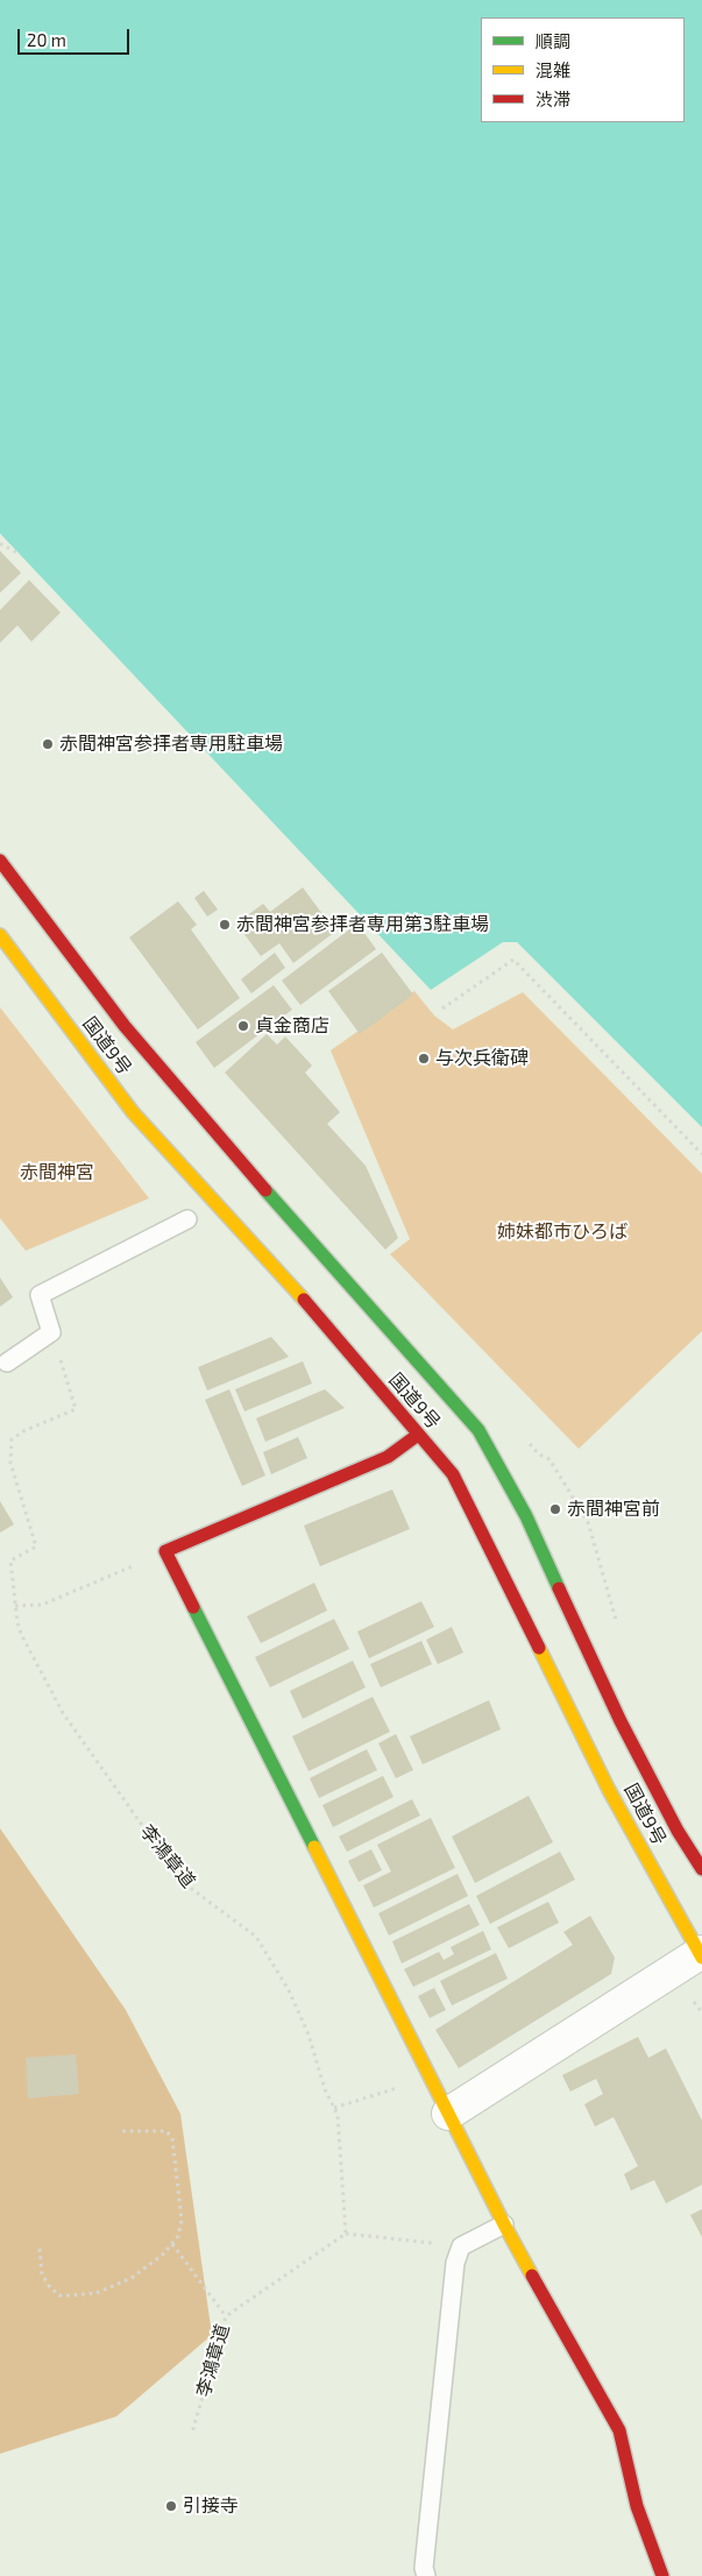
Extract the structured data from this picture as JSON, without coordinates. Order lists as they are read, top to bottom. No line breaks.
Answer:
{"streets":{"main road":["国道9号"],"path":["李鴻章道"]},"parks":["赤間神宮","姉妹都市ひろば"],"places":["赤間神宮参拝者専用駐車場","赤間神宮参拝者専用第3駐車場","貞金商店","与次兵衛碑","赤間神宮前","引接寺"],"legend":["順調","混雑","渋滞"],"scale_bar":"20 m"}
